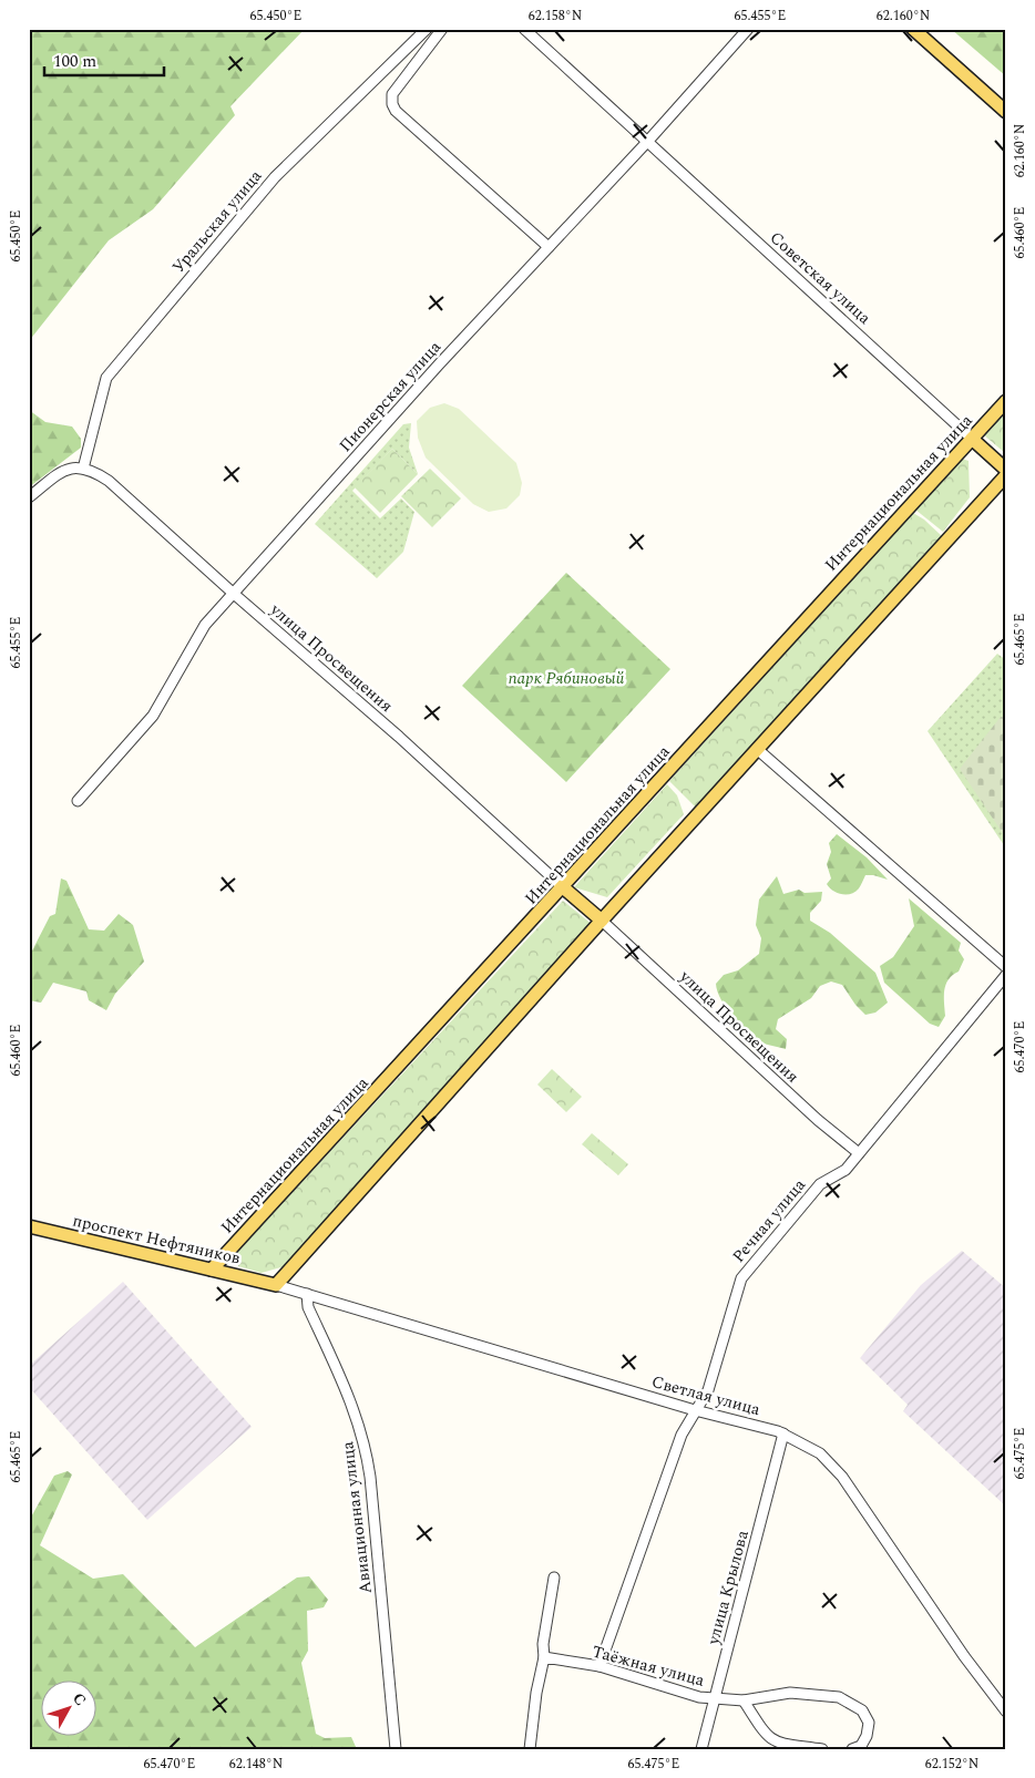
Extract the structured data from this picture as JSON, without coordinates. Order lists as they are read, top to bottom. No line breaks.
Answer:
{"streets":{"main road":["Интернациональная улица","проспект Нефтяников"],"street":["Уральская улица","Советская улица","Пионерская улица","улица Просвещения","Речная улица","Светлая улица","Авиационная улица","улица Крылова","Таёжная улица"]},"crossings":[["Уральская улица","улица Просвещения"],["Советская улица","Пионерская улица"],["Советская улица","Интернациональная улица"],["Пионерская улица","улица Просвещения"],["Интернациональная улица","улица Просвещения"],["Интернациональная улица","проспект Нефтяников"],["улица Просвещения","Речная улица"],["Речная улица","Светлая улица"],["Речная улица","Таёжная улица"],["проспект Нефтяников","Светлая улица"],["Светлая улица","Авиационная улица"],["Светлая улица","улица Крылова"],["улица Крылова","Таёжная улица"]],"parks":["парк Рябиновый"],"scale_bar":"100 m","north":"top right","coordinates":["65.450°E","62.158°N","65.455°E","62.160°N","65.460°E","65.465°E","65.470°E","65.475°E","62.148°N","62.152°N"]}
